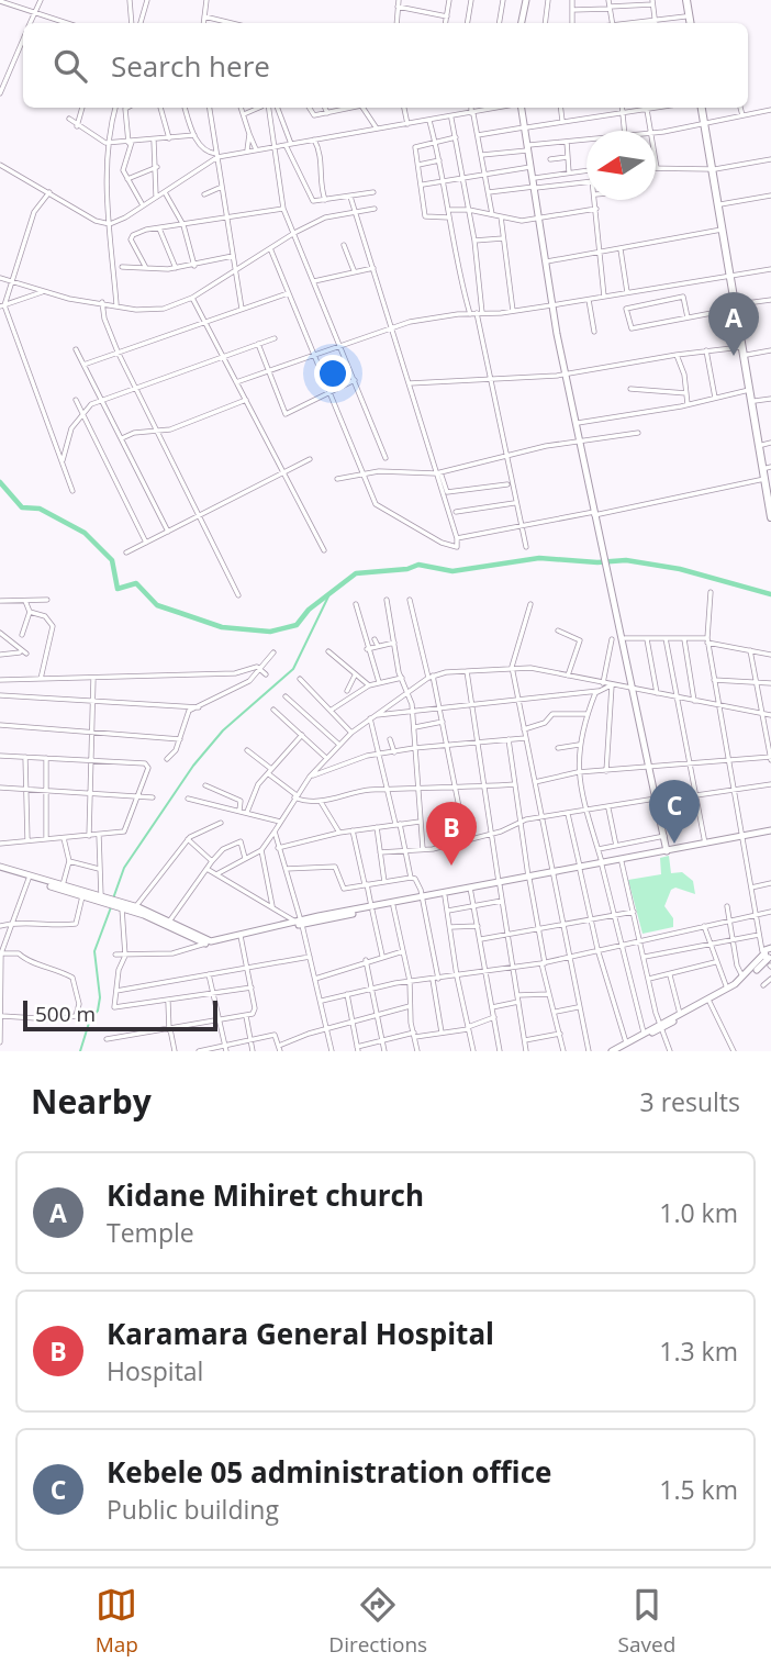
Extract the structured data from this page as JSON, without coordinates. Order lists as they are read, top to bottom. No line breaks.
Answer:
{"scale_bar":"500 m","north":"left","page":{"search":"Search here","pins":["A","C","B"],"scale":"500 m","heading":["Nearby","3 results"],"list":[{"mark":"A","name":"Kidane Mihiret church","note":"Temple","value":"1.0 km"},{"mark":"B","name":"Karamara General Hospital","note":"Hospital","value":"1.3 km"},{"mark":"C","name":"Kebele 05 administration office","note":"Public building","value":"1.5 km"}],"nav":["Map","Directions","Saved"]}}
